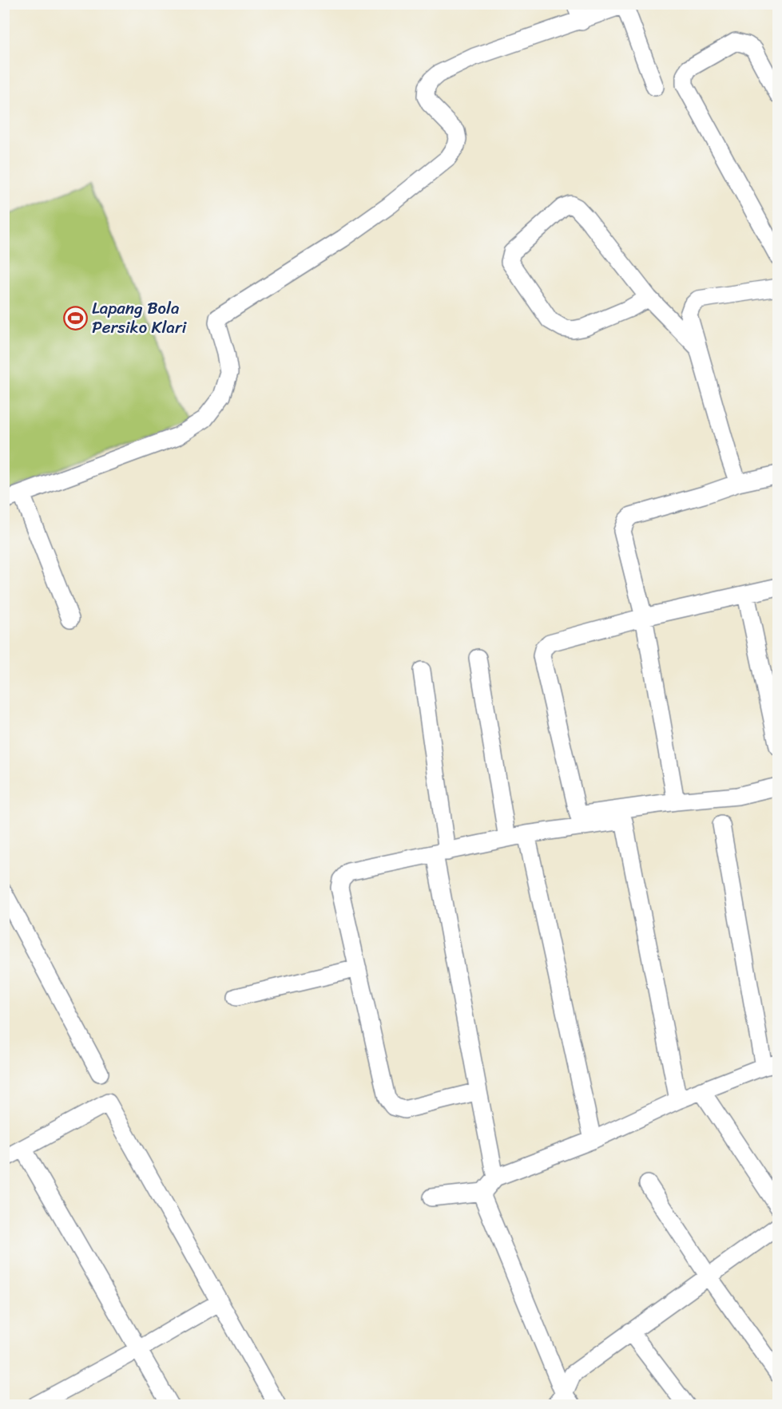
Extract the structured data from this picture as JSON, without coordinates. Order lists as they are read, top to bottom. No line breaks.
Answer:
{"places":{"sports":["Lapang Bola Persiko Klari"]}}
